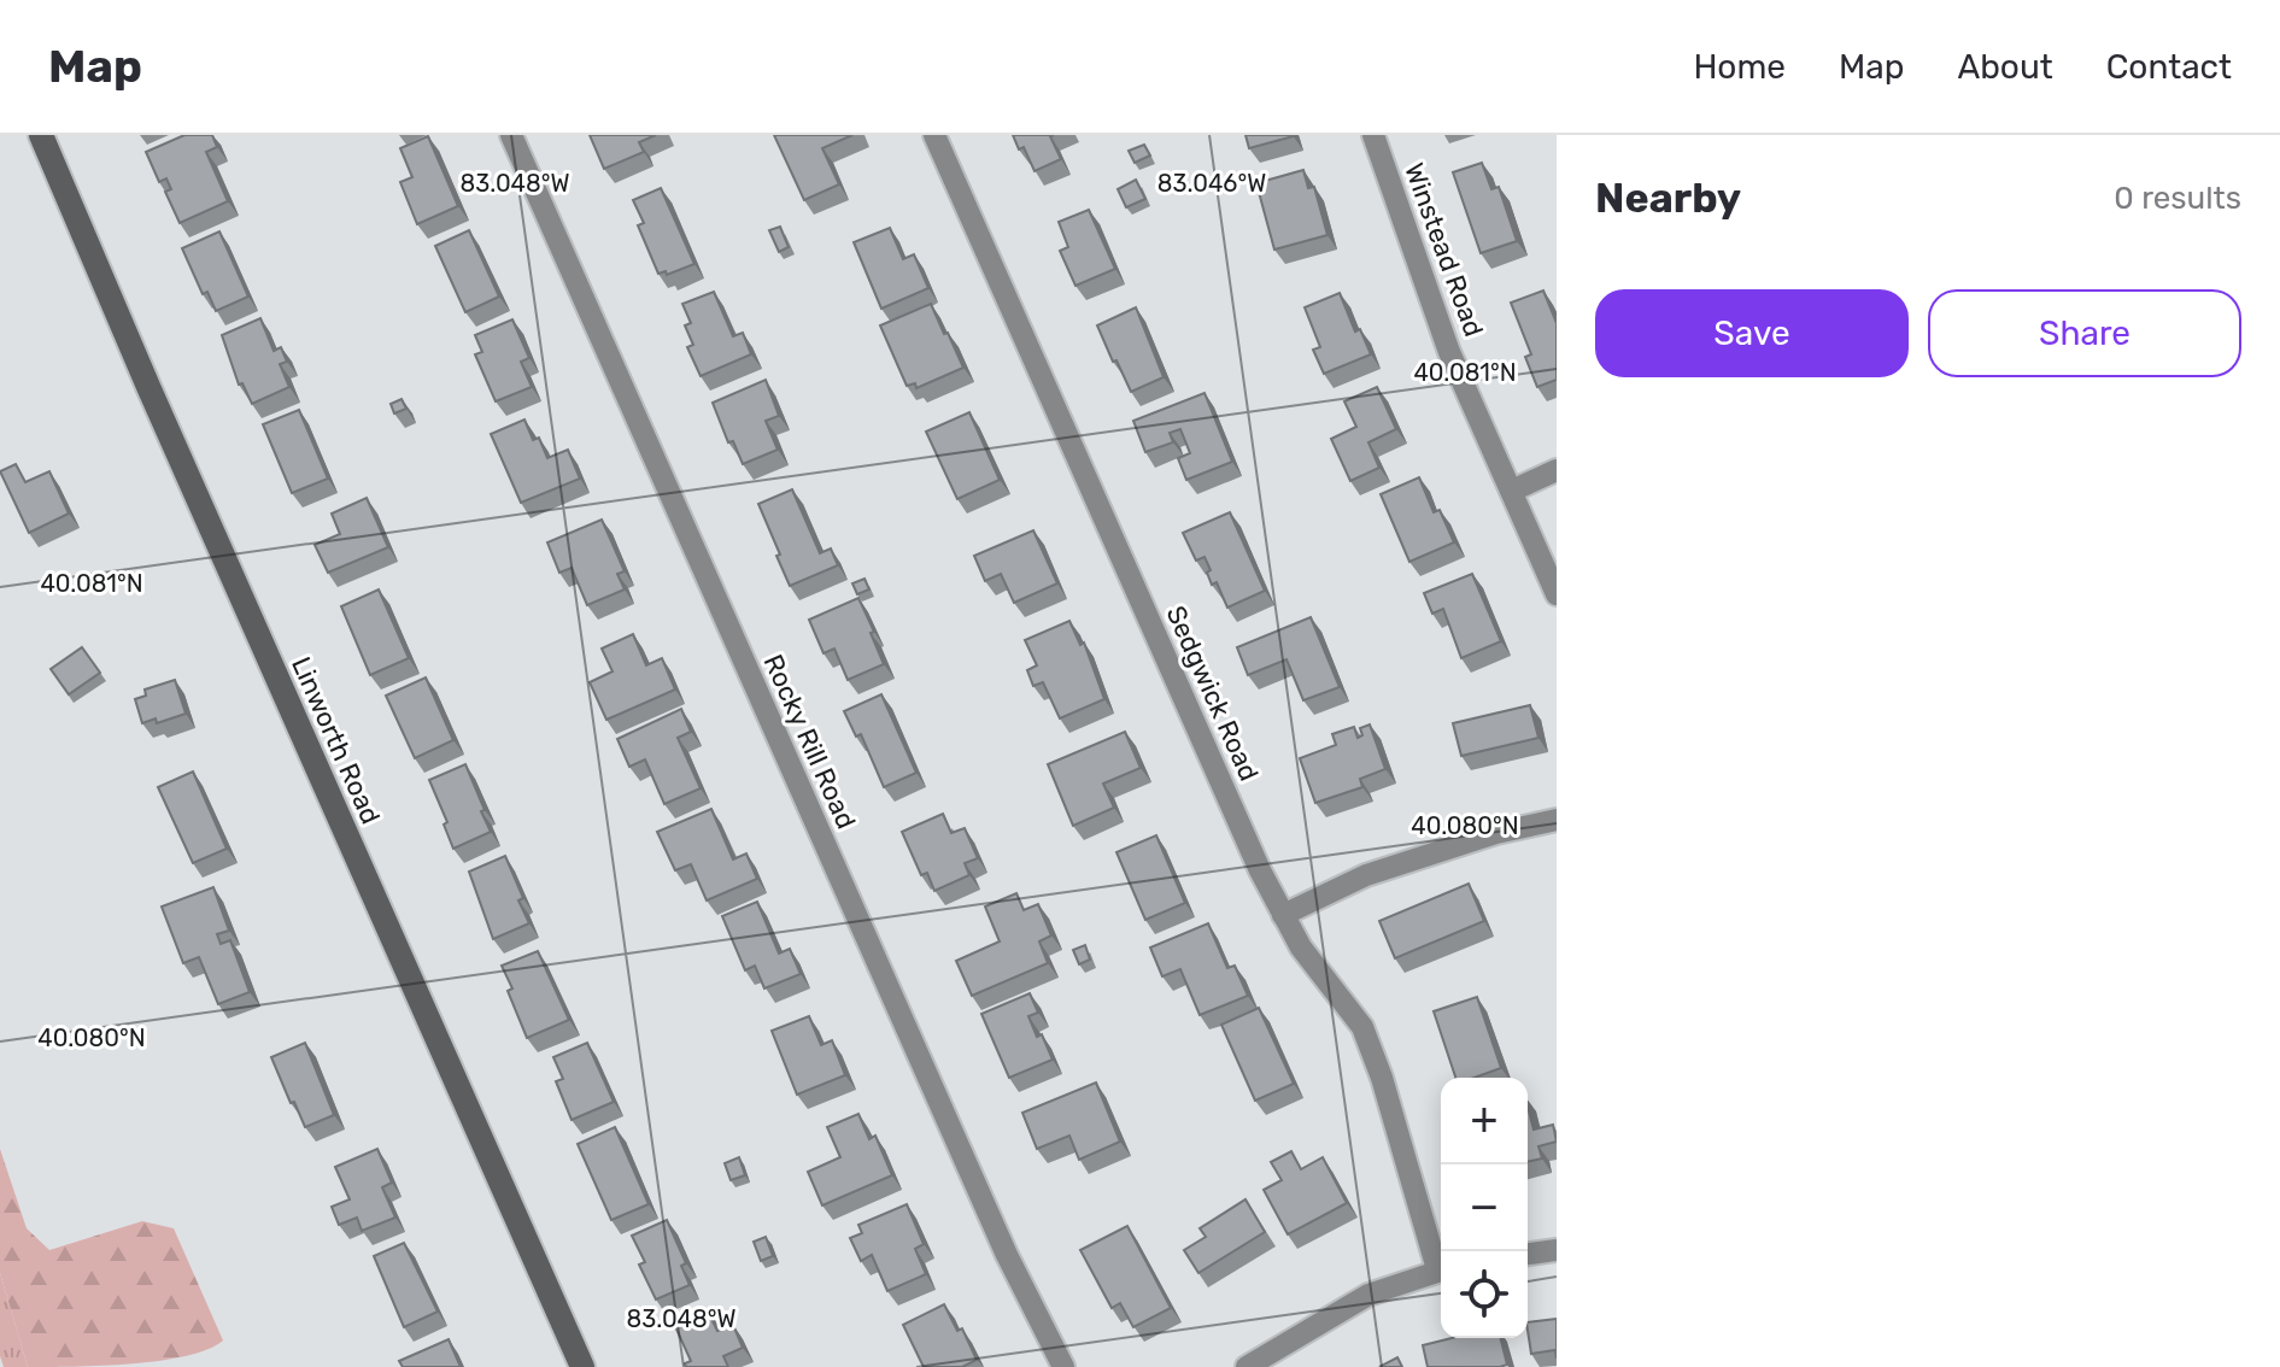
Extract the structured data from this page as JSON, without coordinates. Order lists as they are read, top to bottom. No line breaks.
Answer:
{"streets":{"main road":["Linworth Road"],"street":["Winstead Road","Sedgwick Road","Rocky Rill Road"]},"page":{"header":"Map","nav":["Home","Map","About","Contact"],"heading":["Nearby","0 results"],"buttons":["Save","Share"],"map_buttons":["+","−"]},"coordinates":["83.048°W","83.046°W","40.081°N","40.080°N"]}
